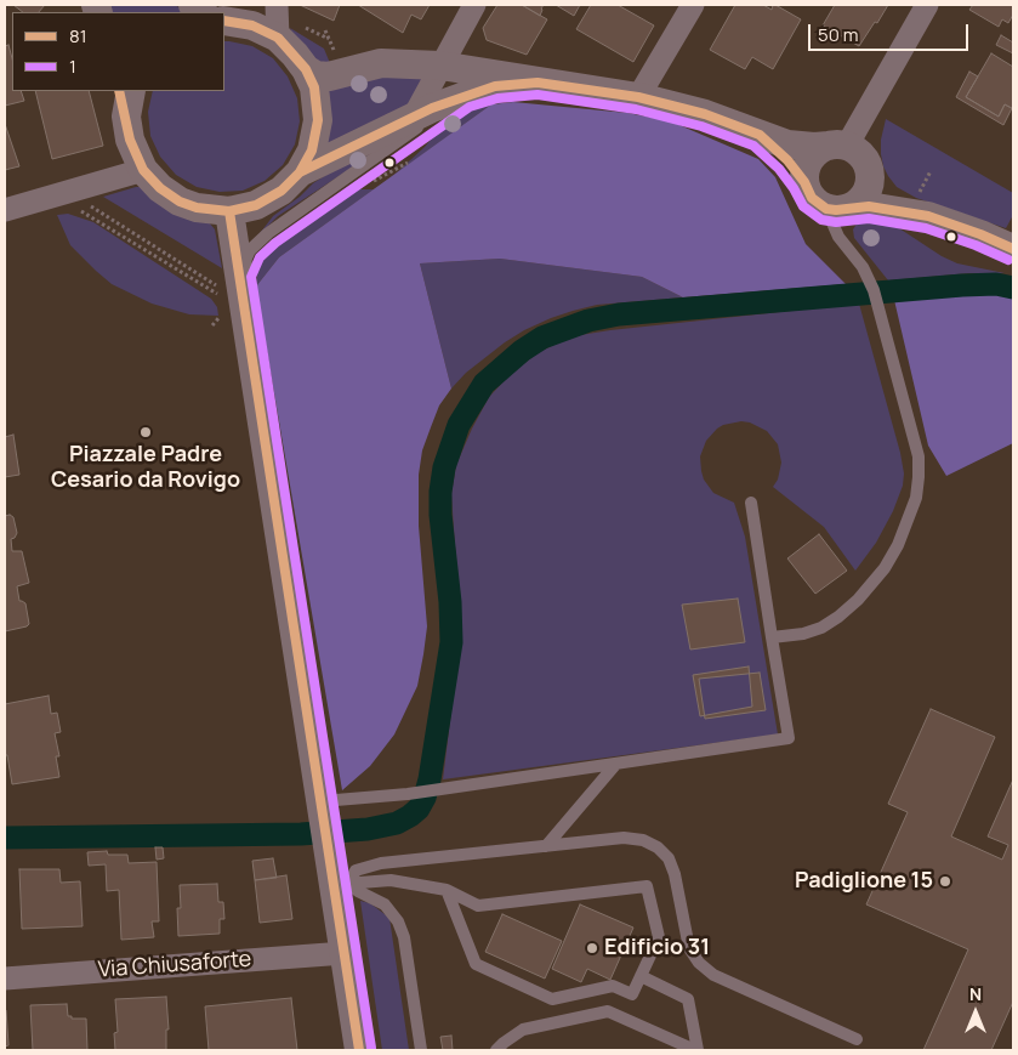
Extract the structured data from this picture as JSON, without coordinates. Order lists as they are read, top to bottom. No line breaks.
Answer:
{"streets":{"street":["Via Chiusaforte"]},"places":["Piazzale Padre Cesario da Rovigo","Padiglione 15","Edificio 31"],"lines":["transit line 81","transit line 1"],"legend":["81","1"],"scale_bar":"50 m","north":"top"}
